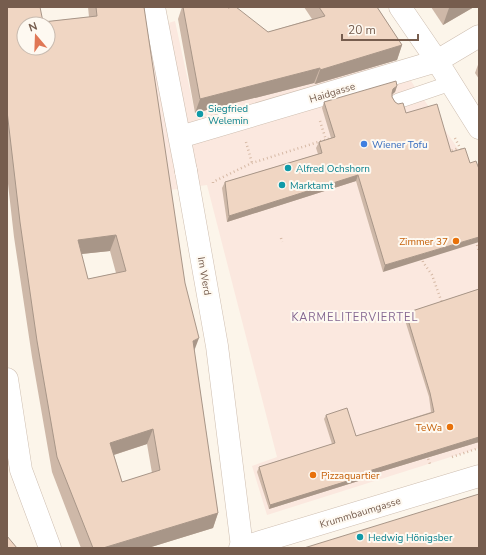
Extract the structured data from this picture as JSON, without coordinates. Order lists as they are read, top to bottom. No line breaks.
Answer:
{"streets":{"street":["Haidgasse","Im Werd","Krummbaumgasse"]},"crossings":[["Haidgasse","Im Werd"],["Im Werd","Krummbaumgasse"]],"districts":["KARMELITERVIERTEL"],"places":["Siegfried Welemin","Wiener Tofu","Alfred Ochshorn","Marktamt","Zimmer 37","TeWa","Pizzaquartier","Hedwig Hönigsber"],"scale_bar":"20 m","north":"top"}
